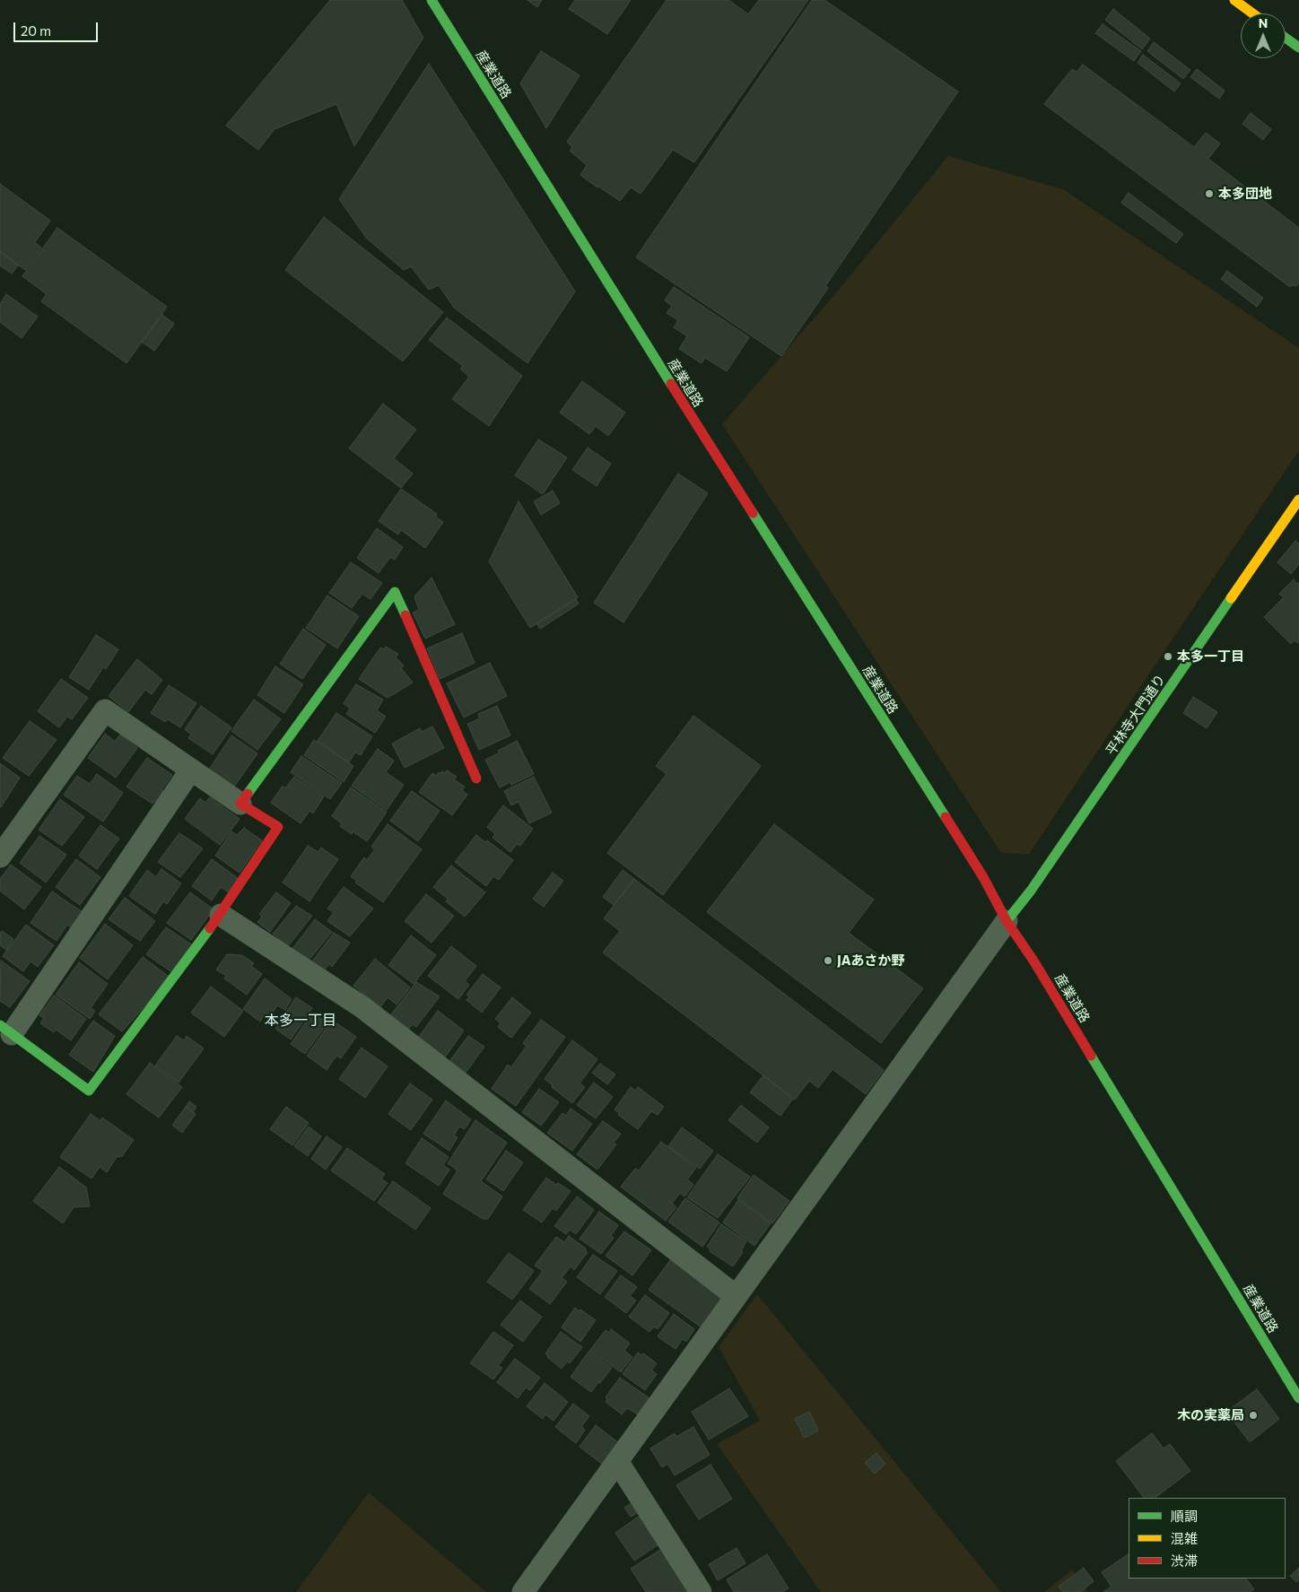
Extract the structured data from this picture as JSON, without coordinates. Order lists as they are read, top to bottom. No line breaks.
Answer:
{"streets":{"main road":["産業道路","平林寺大門通り"]},"crossings":[["産業道路","平林寺大門通り"]],"districts":["本多一丁目"],"places":["本多団地","本多一丁目","JAあさか野","木の実薬局"],"legend":["順調","混雑","渋滞"],"scale_bar":"20 m","north":"top"}
